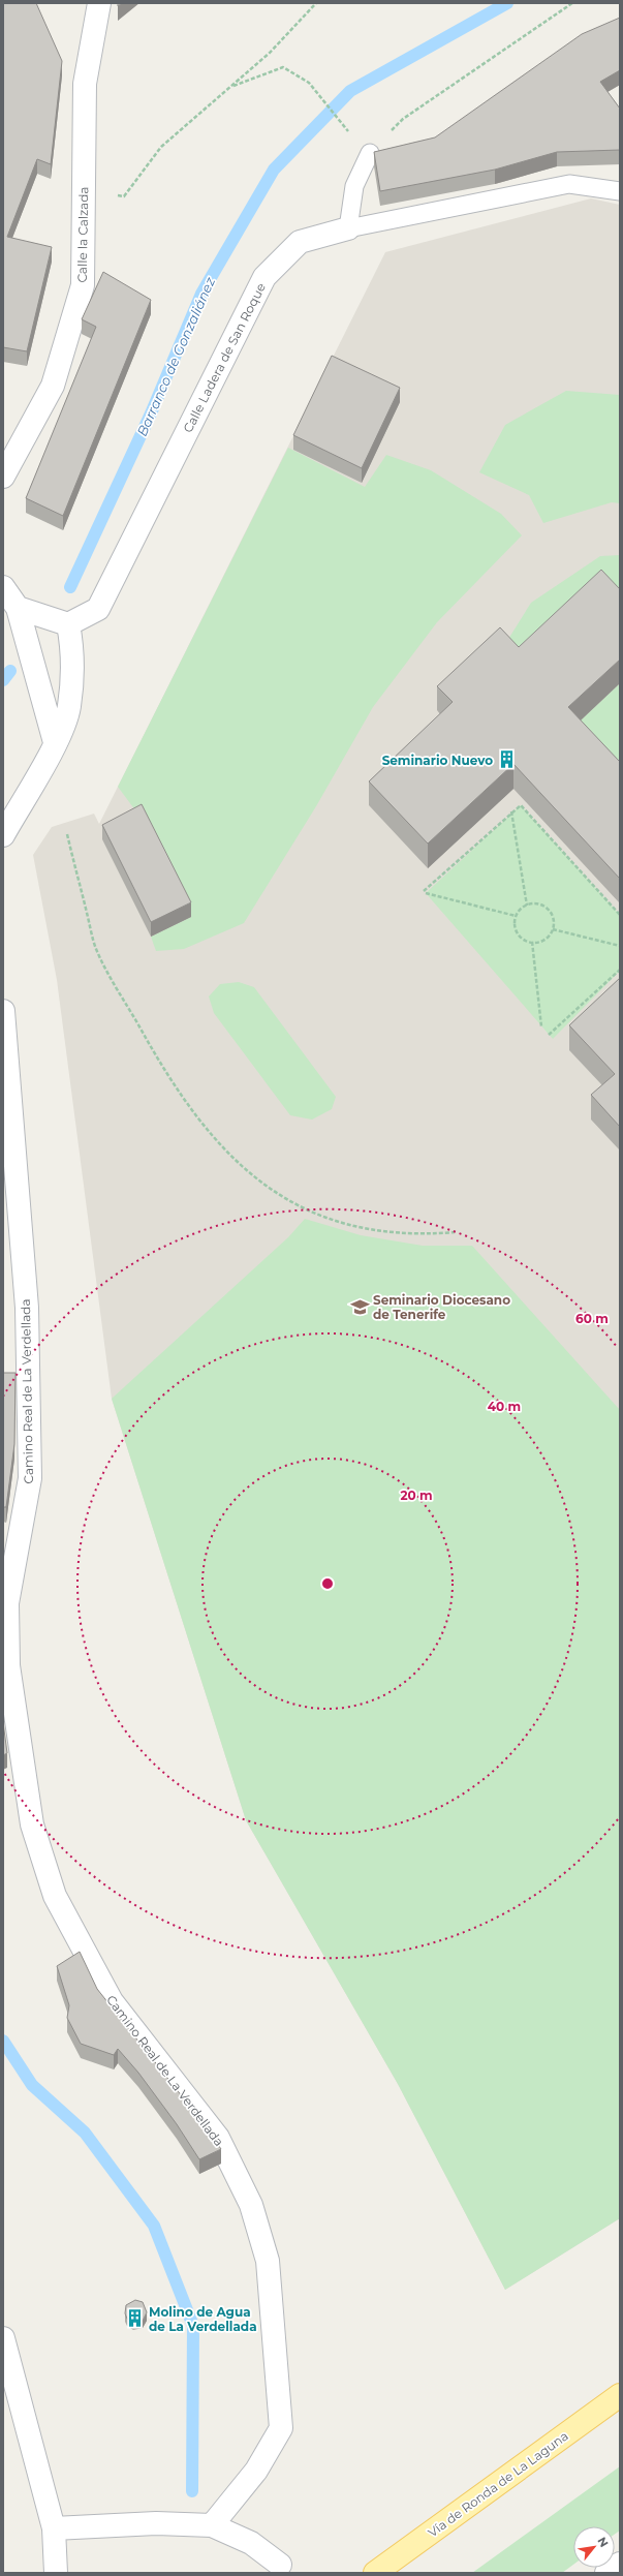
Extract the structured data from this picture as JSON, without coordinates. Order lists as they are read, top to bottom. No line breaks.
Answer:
{"streets":{"main road":["Vía de Ronda de La Laguna"],"street":["Calle la Calzada","Calle Ladera de San Roque","Camino Real de La Verdellada"]},"water":["Barranco de Gonzaliánez"],"places":{"building":["Seminario Nuevo","Molino de Agua de La Verdellada"],"school or university":["Seminario Diocesano de Tenerife"]},"north":"top right","rings":["60 m","40 m","20 m"]}
